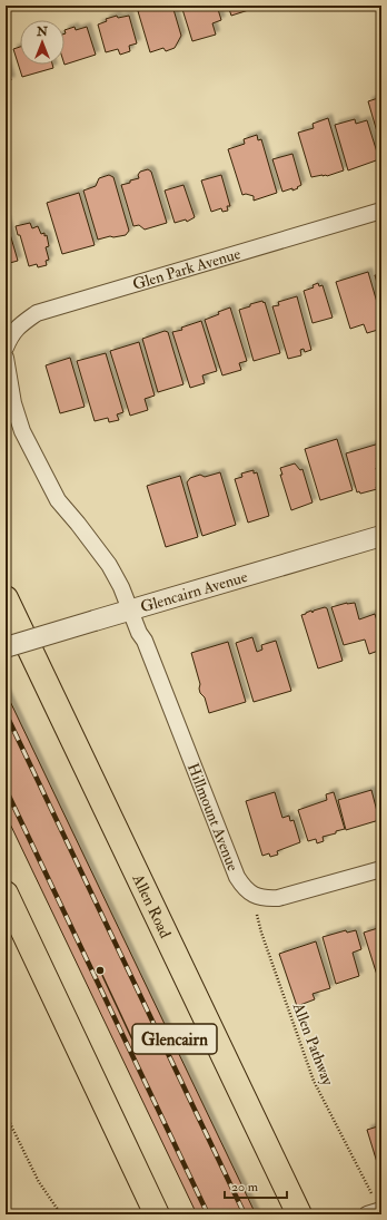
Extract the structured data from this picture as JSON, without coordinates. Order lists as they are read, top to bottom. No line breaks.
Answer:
{"streets":{"highway":["Allen Road"],"street":["Glen Park Avenue","Glencairn Avenue","Hillmount Avenue"],"path":["Allen Pathway"]},"crossings":[["Glencairn Avenue","Hillmount Avenue"],["Hillmount Avenue","Allen Pathway"]],"places":["Glencairn"],"scale_bar":"20 m","north":"top"}
